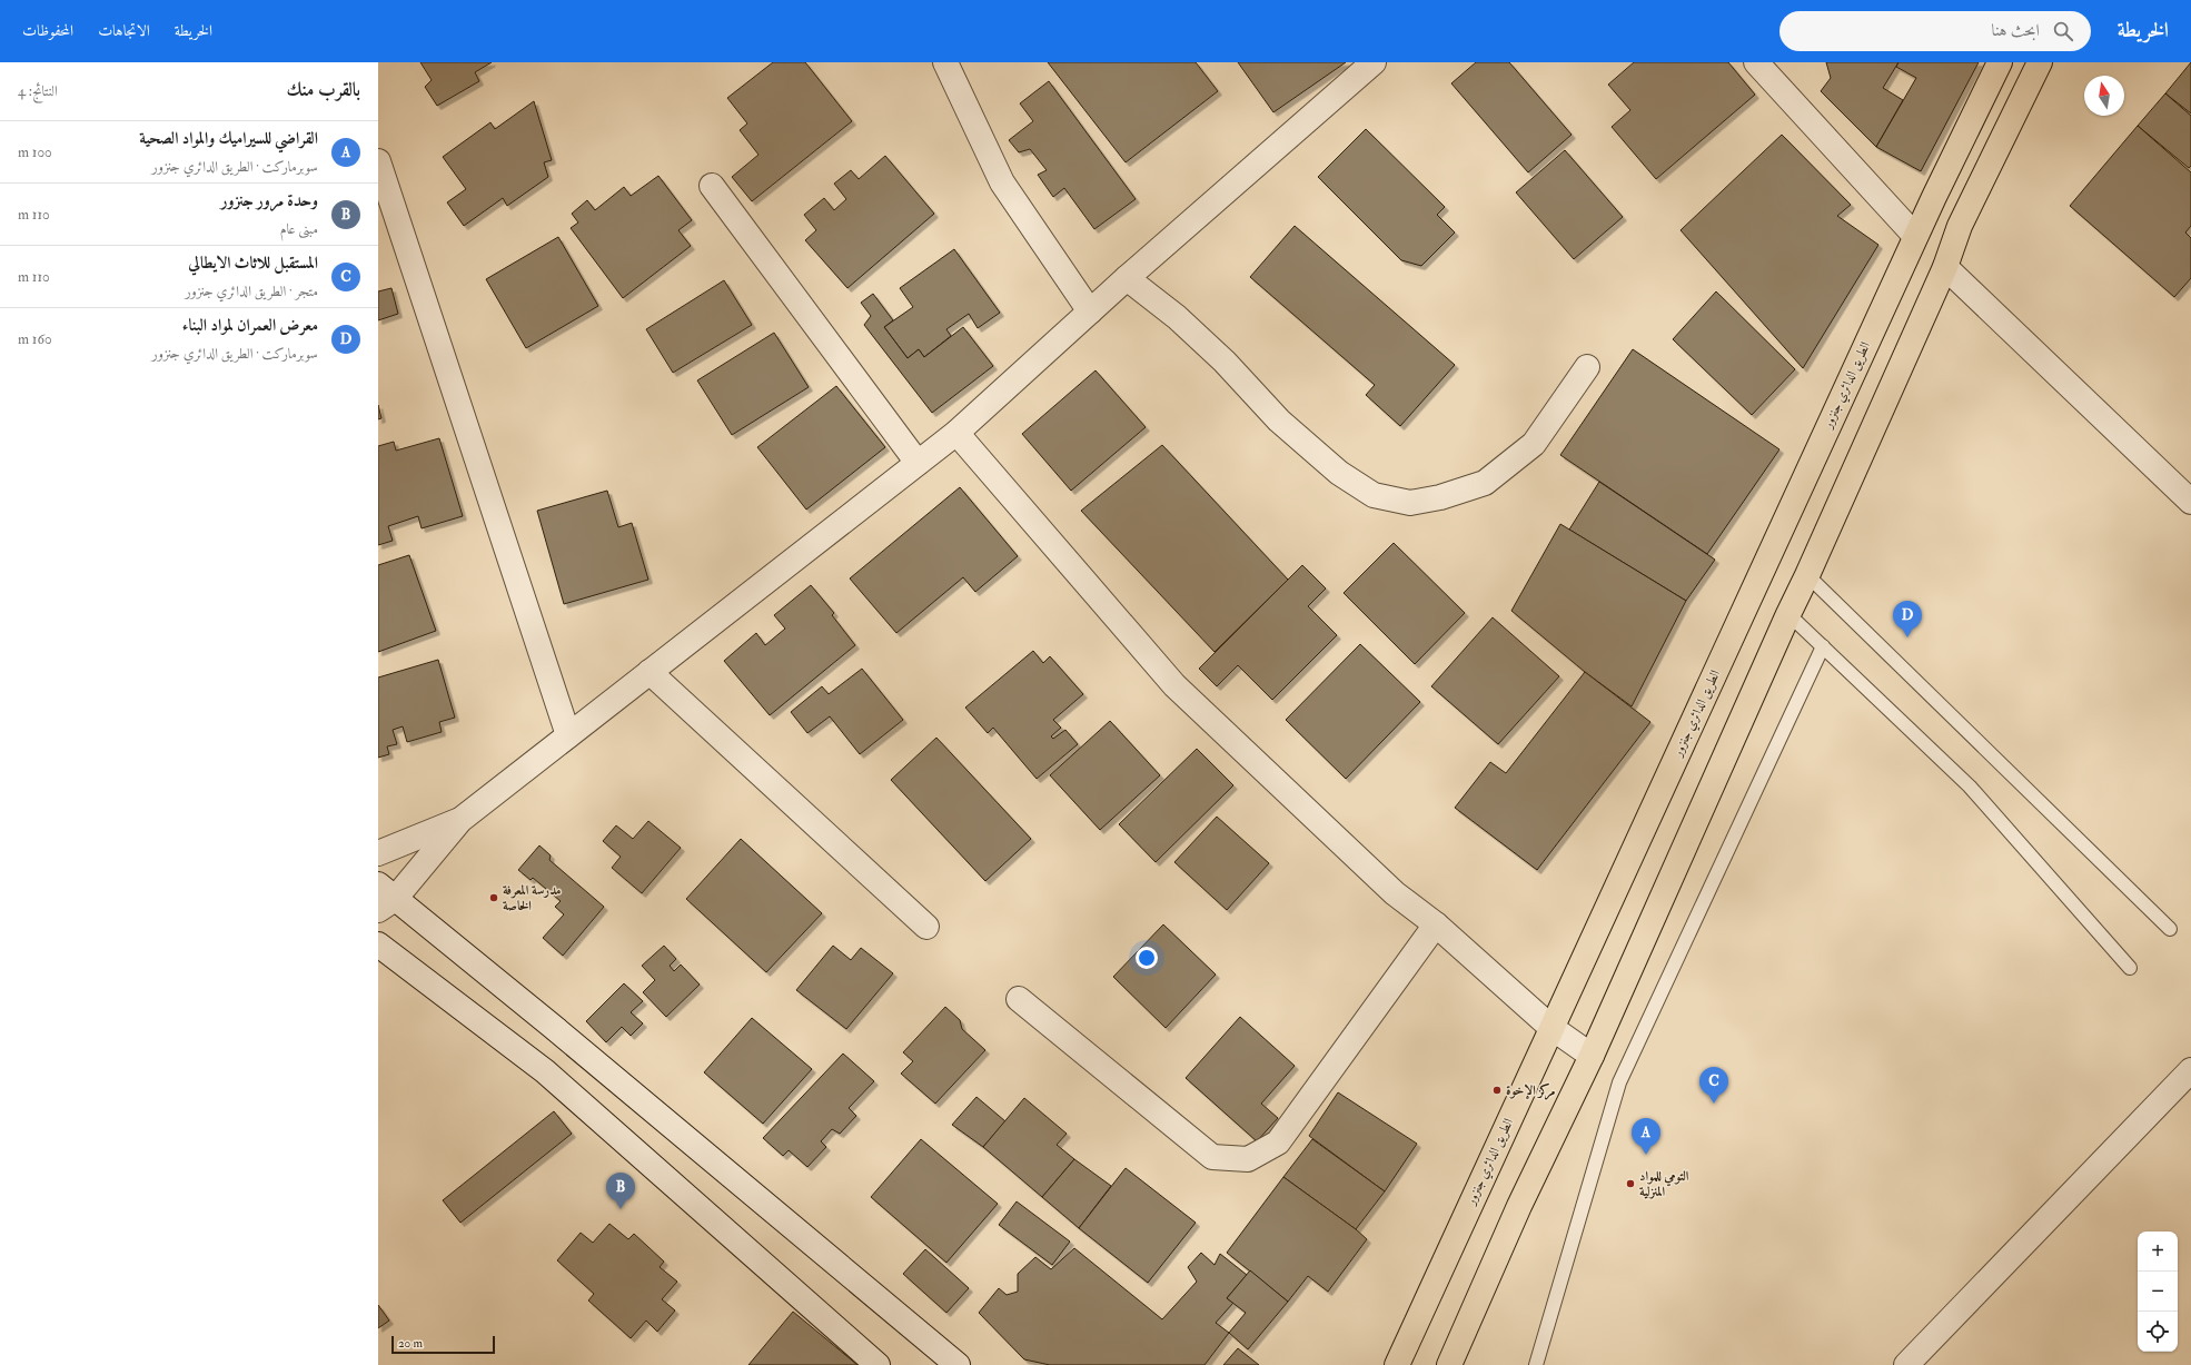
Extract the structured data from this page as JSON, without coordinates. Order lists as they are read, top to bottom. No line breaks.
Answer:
{"streets":{"main road":["الطريق الدائري جنزور"]},"places":["مدرسة المعرفة الخاصة","مركز الإخوة","التومي للمواد المنزلية"],"scale_bar":"20 m","north":"top","page":{"header":"الخريطة","search":"ابحث هنا","nav":["الخريطة","الاتجاهات","المحفوظات"],"heading":["بالقرب منك","النتائج: 4"],"list":[{"mark":"A","name":"القراضي للسيراميك والمواد الصحية","note":"سوبرماركت · الطريق الدائري جنزور","value":"100 m"},{"mark":"B","name":"وحدة مرور جنزور","note":"مبنى عام","value":"110 m"},{"mark":"C","name":"المستقبل للاثاث الايطالي","note":"متجر · الطريق الدائري جنزور","value":"110 m"},{"mark":"D","name":"معرض العمران لمواد البناء","note":"سوبرماركت · الطريق الدائري جنزور","value":"160 m"}],"pins":["D","C","A","B"],"map_buttons":["+","−"],"scale":"20 m"}}
